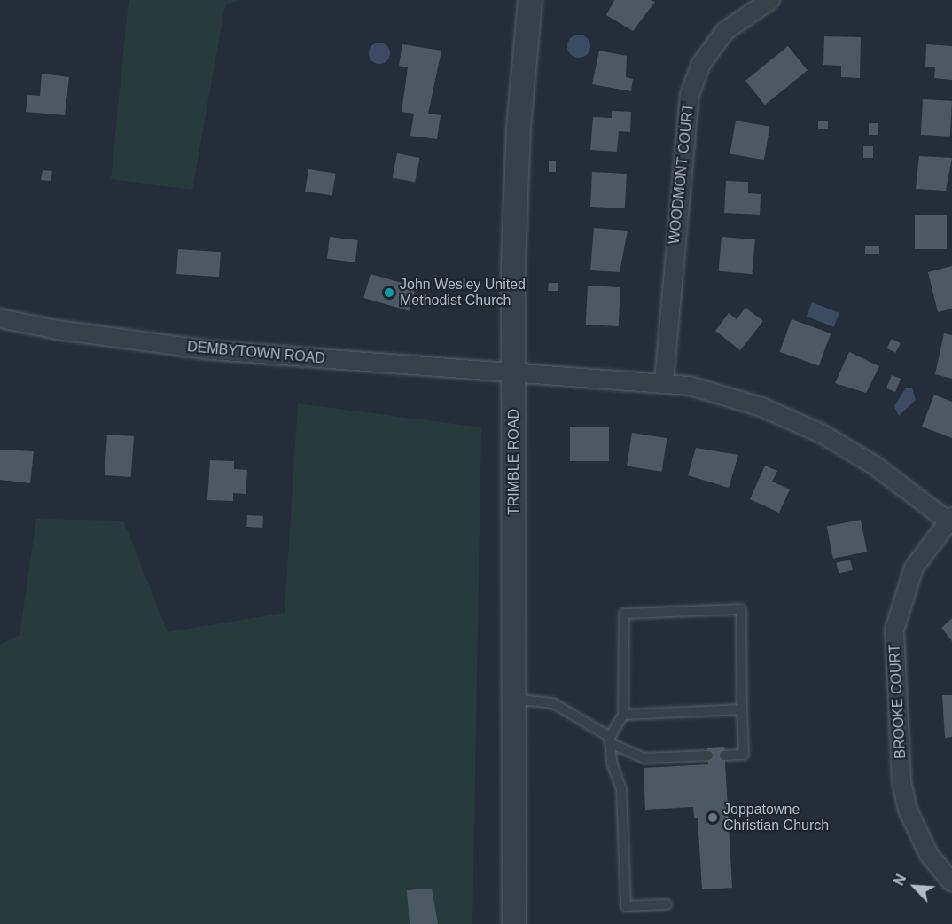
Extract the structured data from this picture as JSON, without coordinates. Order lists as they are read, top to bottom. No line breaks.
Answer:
{"streets":{"street":["WOODMONT COURT","DEMBYTOWN ROAD","TRIMBLE ROAD","BROOKE COURT"]},"crossings":[["WOODMONT COURT","DEMBYTOWN ROAD"],["DEMBYTOWN ROAD","TRIMBLE ROAD"],["DEMBYTOWN ROAD","BROOKE COURT"]],"places":["John Wesley United Methodist Church","Joppatowne Christian Church"],"north":"top left"}
